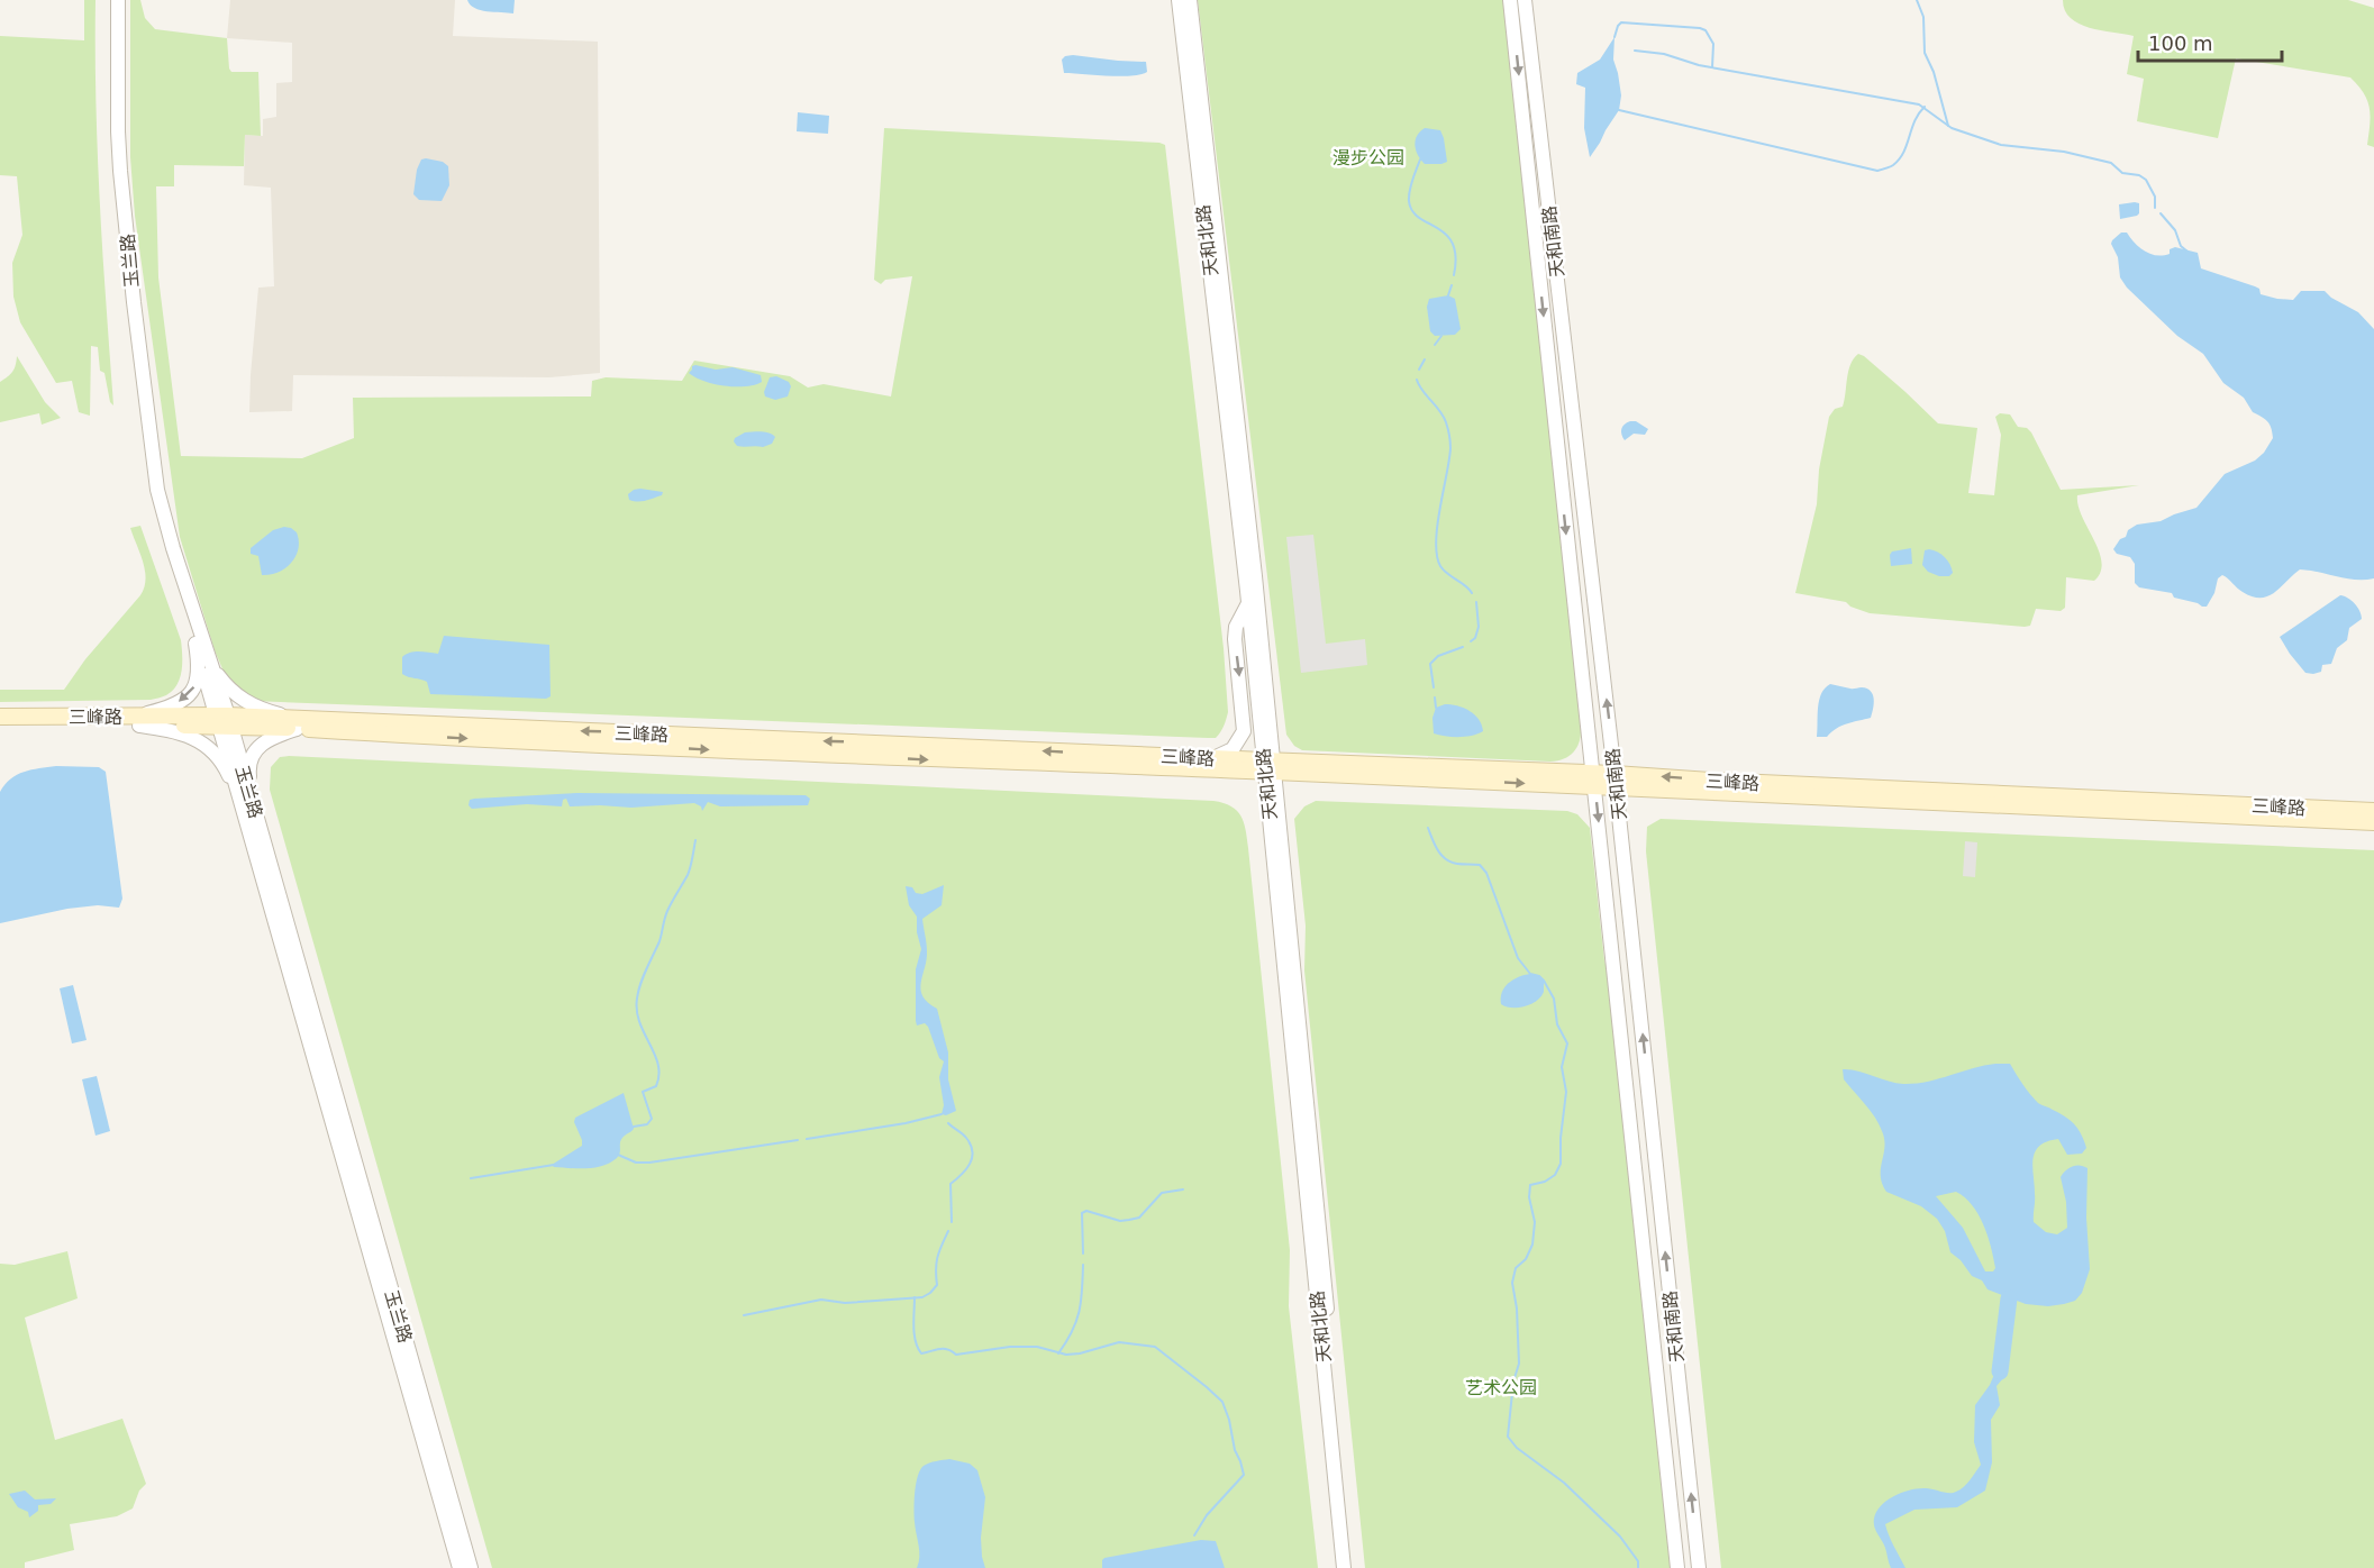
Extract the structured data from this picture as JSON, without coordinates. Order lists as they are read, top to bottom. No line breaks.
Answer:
{"streets":{"main road":["三峰路"],"street":["天和北路","天和南路","玉兰路"]},"crossings":[["天和北路","三峰路"],["天和南路","三峰路"],["玉兰路","三峰路"]],"parks":["漫步公园","艺术公园"],"scale_bar":"100 m"}
